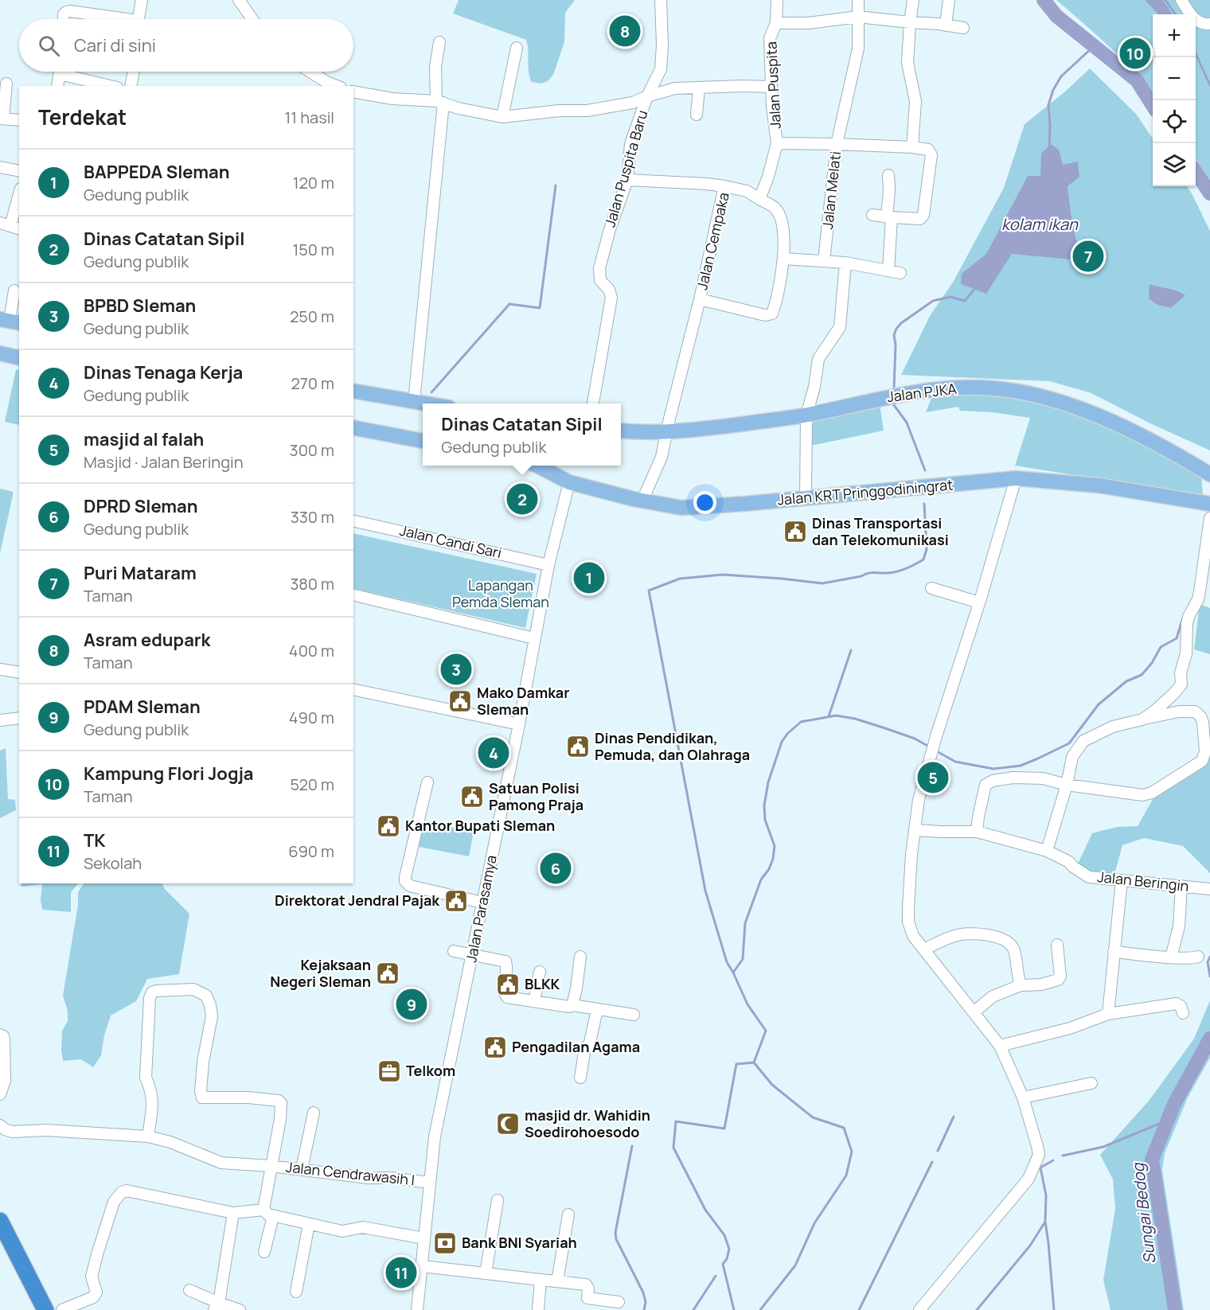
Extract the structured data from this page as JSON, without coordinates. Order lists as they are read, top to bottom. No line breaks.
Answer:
{"streets":{"main road":["Jalan PJKA","Jalan KRT Pringgodiningrat"],"street":["Jalan Puspita","Jalan Puspita Baru","Jalan Melati","Jalan Cempaka","Jalan Candi Sari","Jalan Beringin","Jalan Parasamya","Jalan Cendrawasih I"]},"crossings":[["Jalan Cempaka","Jalan PJKA"],["Jalan Cempaka","Jalan KRT Pringgodiningrat"],["Jalan KRT Pringgodiningrat","Jalan Parasamya"],["Jalan Candi Sari","Jalan Parasamya"],["Jalan Parasamya","Jalan Cendrawasih I"]],"water":["kolam ikan","Sungai Bedog"],"parks":["Lapangan Pemda Sleman"],"places":{"public building":["Dinas Transportasi dan Telekomunikasi","Mako Damkar Sleman","Dinas Pendidikan, Pemuda, dan Olahraga","Satuan Polisi Pamong Praja","Kantor Bupati Sleman","Direktorat Jendral Pajak","Kejaksaan Negeri Sleman","BLKK","Pengadilan Agama"],"office":["Telkom"],"mosque":["masjid dr. Wahidin Soedirohoesodo"],"bank":["Bank BNI Syariah"]},"page":{"pins":["8","10","7","2","1","3","4","5","6","9","11"],"map_buttons":["+","−"],"search":"Cari di sini","heading":["Terdekat","11 hasil"],"list":[{"mark":"1","name":"BAPPEDA Sleman","note":"Gedung publik","value":"120 m"},{"mark":"2","name":"Dinas Catatan Sipil","note":"Gedung publik","value":"150 m"},{"mark":"3","name":"BPBD Sleman","note":"Gedung publik","value":"250 m"},{"mark":"4","name":"Dinas Tenaga Kerja","note":"Gedung publik","value":"270 m"},{"mark":"5","name":"masjid al falah","note":"Masjid · Jalan Beringin","value":"300 m"},{"mark":"6","name":"DPRD Sleman","note":"Gedung publik","value":"330 m"},{"mark":"7","name":"Puri Mataram","note":"Taman","value":"380 m"},{"mark":"8","name":"Asram edupark","note":"Taman","value":"400 m"},{"mark":"9","name":"PDAM Sleman","note":"Gedung publik","value":"490 m"},{"mark":"10","name":"Kampung Flori Jogja","note":"Taman","value":"520 m"},{"mark":"11","name":"TK","note":"Sekolah","value":"690 m"}],"popup":["Dinas Catatan Sipil","Gedung publik"]}}
